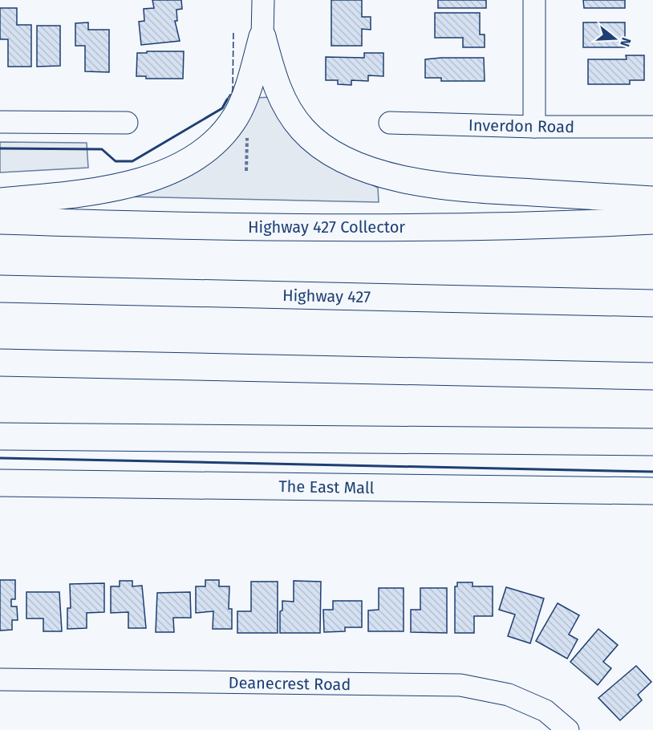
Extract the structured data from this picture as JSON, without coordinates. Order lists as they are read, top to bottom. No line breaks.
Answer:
{"streets":{"main road":["Highway 427 Collector","Highway 427","The East Mall"],"street":["Inverdon Road","Deanecrest Road"]},"north":"right"}
